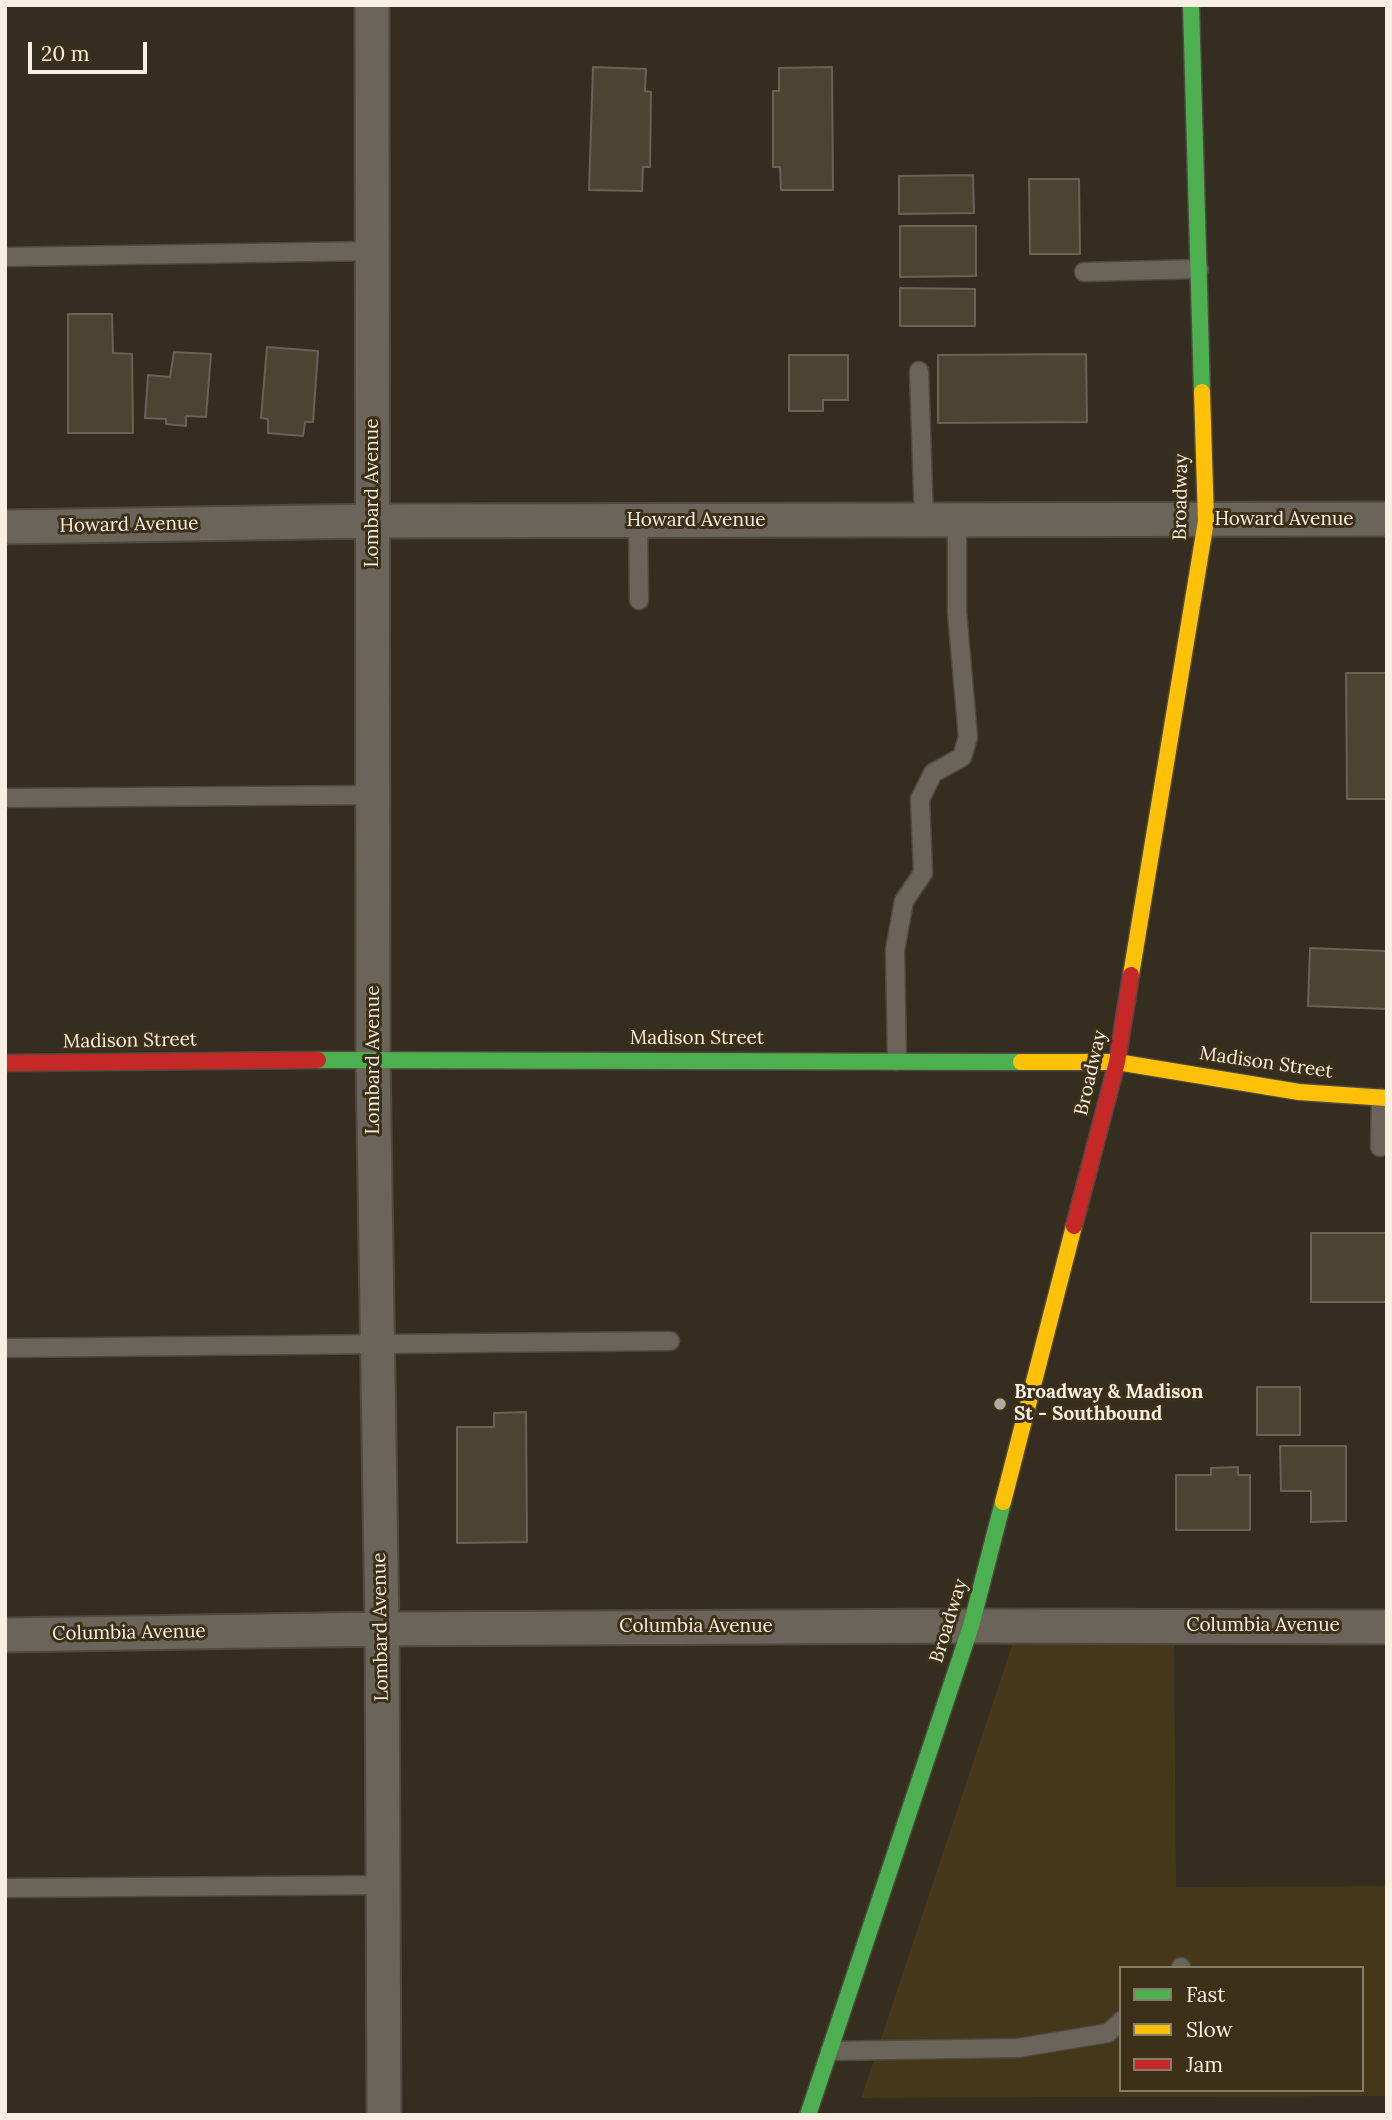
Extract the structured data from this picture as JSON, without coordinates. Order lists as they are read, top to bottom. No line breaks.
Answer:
{"streets":{"street":["Lombard Avenue","Broadway","Howard Avenue","Madison Street","Columbia Avenue"]},"crossings":[["Lombard Avenue","Howard Avenue"],["Lombard Avenue","Madison Street"],["Lombard Avenue","Columbia Avenue"],["Broadway","Howard Avenue"],["Broadway","Madison Street"],["Broadway","Columbia Avenue"]],"places":["Broadway & Madison St - Southbound"],"legend":["Fast","Slow","Jam"],"scale_bar":"20 m"}
